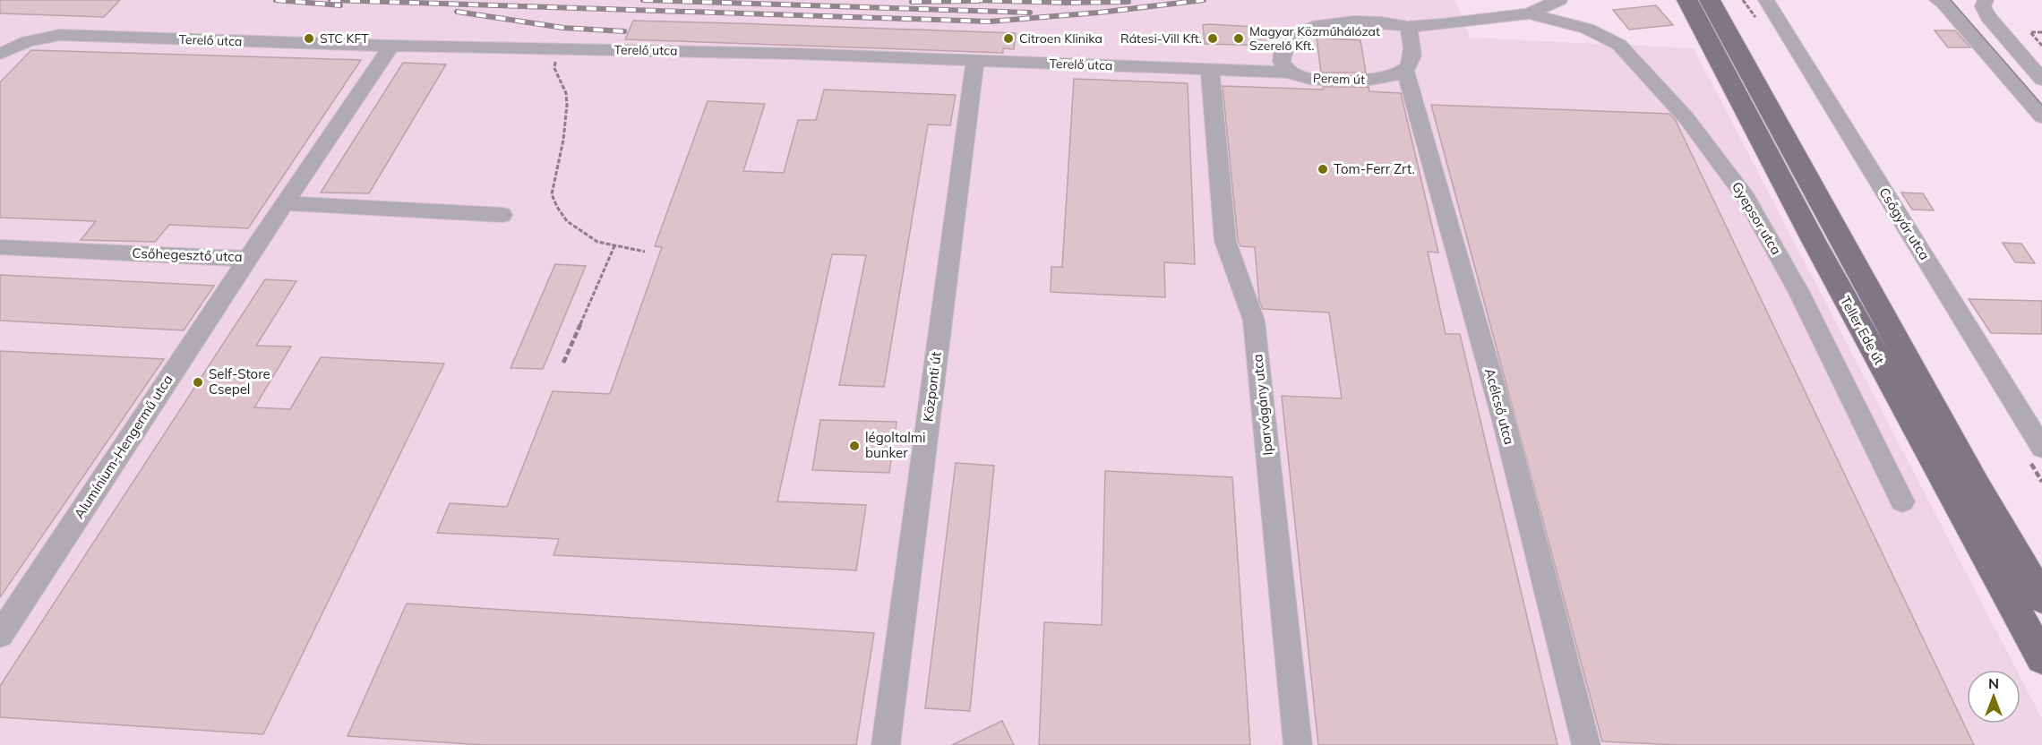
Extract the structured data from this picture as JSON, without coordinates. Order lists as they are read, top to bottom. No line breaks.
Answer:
{"streets":{"main road":["Teller Ede út"],"street":["Terelő utca","Perem út","Gyepsor utca","Csőgyár utca","Csőhegesztő utca","Központi út","Iparvágány utca","Acélcső utca","Alumínium-Hengermű utca"]},"crossings":[["Terelő utca","Perem út"],["Terelő utca","Csőhegesztő utca"],["Terelő utca","Központi út"],["Terelő utca","Iparvágány utca"],["Perem út","Acélcső utca"],["Csőhegesztő utca","Alumínium-Hengermű utca"]],"places":["STC KFT","Citroen Klinika","Rátesi-Vill Kft.","Magyar Közműhálózat Szerelő Kft.","Tom-Ferr Zrt.","Self-Store Csepel","légoltalmi bunker"],"north":"top"}
